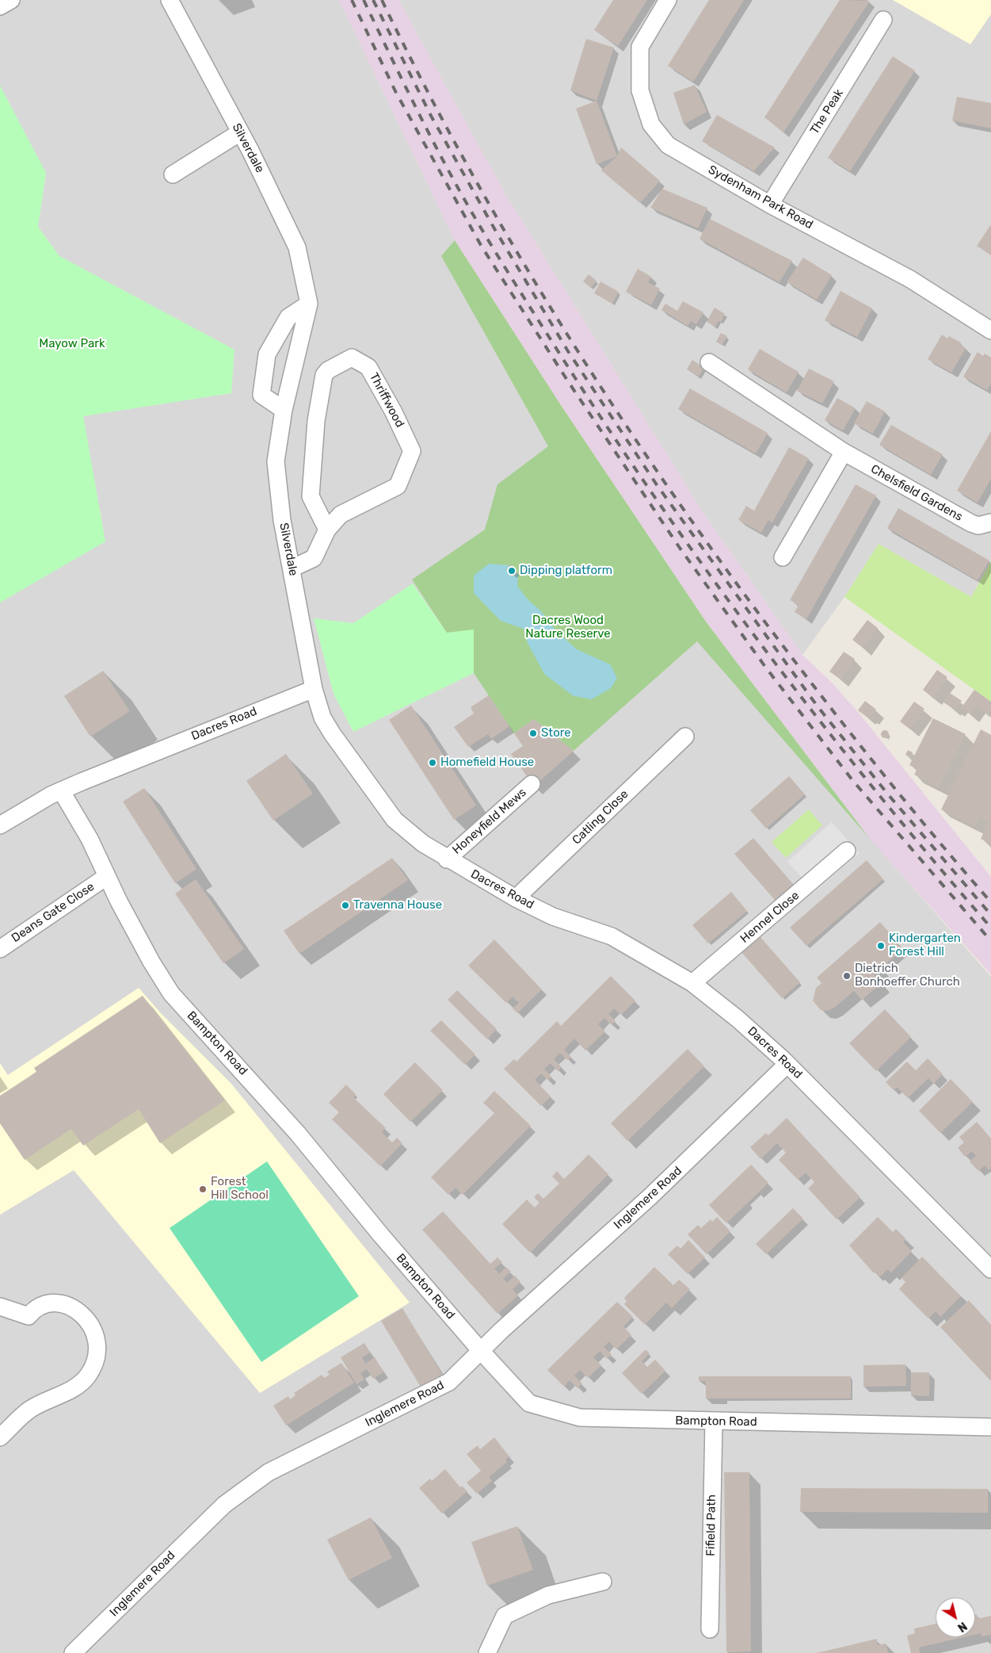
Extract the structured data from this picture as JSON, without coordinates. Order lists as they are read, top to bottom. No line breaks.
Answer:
{"streets":{"street":["The Peak","Silverdale","Sydenham Park Road","Thriffwood","Chelsfield Gardens","Dacres Road","Catling Close","Honeyfield Mews","Deans Gate Close","Hennel Close","Bampton Road","Inglemere Road","Fifield Path"]},"crossings":[["The Peak","Sydenham Park Road"],["Silverdale","Thriffwood"],["Silverdale","Dacres Road"],["Dacres Road","Catling Close"],["Dacres Road","Honeyfield Mews"],["Dacres Road","Hennel Close"],["Dacres Road","Bampton Road"],["Dacres Road","Inglemere Road"],["Deans Gate Close","Bampton Road"],["Bampton Road","Inglemere Road"],["Bampton Road","Fifield Path"]],"parks":["Mayow Park","Dacres Wood Nature Reserve"],"places":["Dipping platform","Store","Homefield House","Travenna House","Kindergarten Forest Hill","Dietrich Bonhoeffer Church","Forest Hill School"],"north":"bottom right"}
